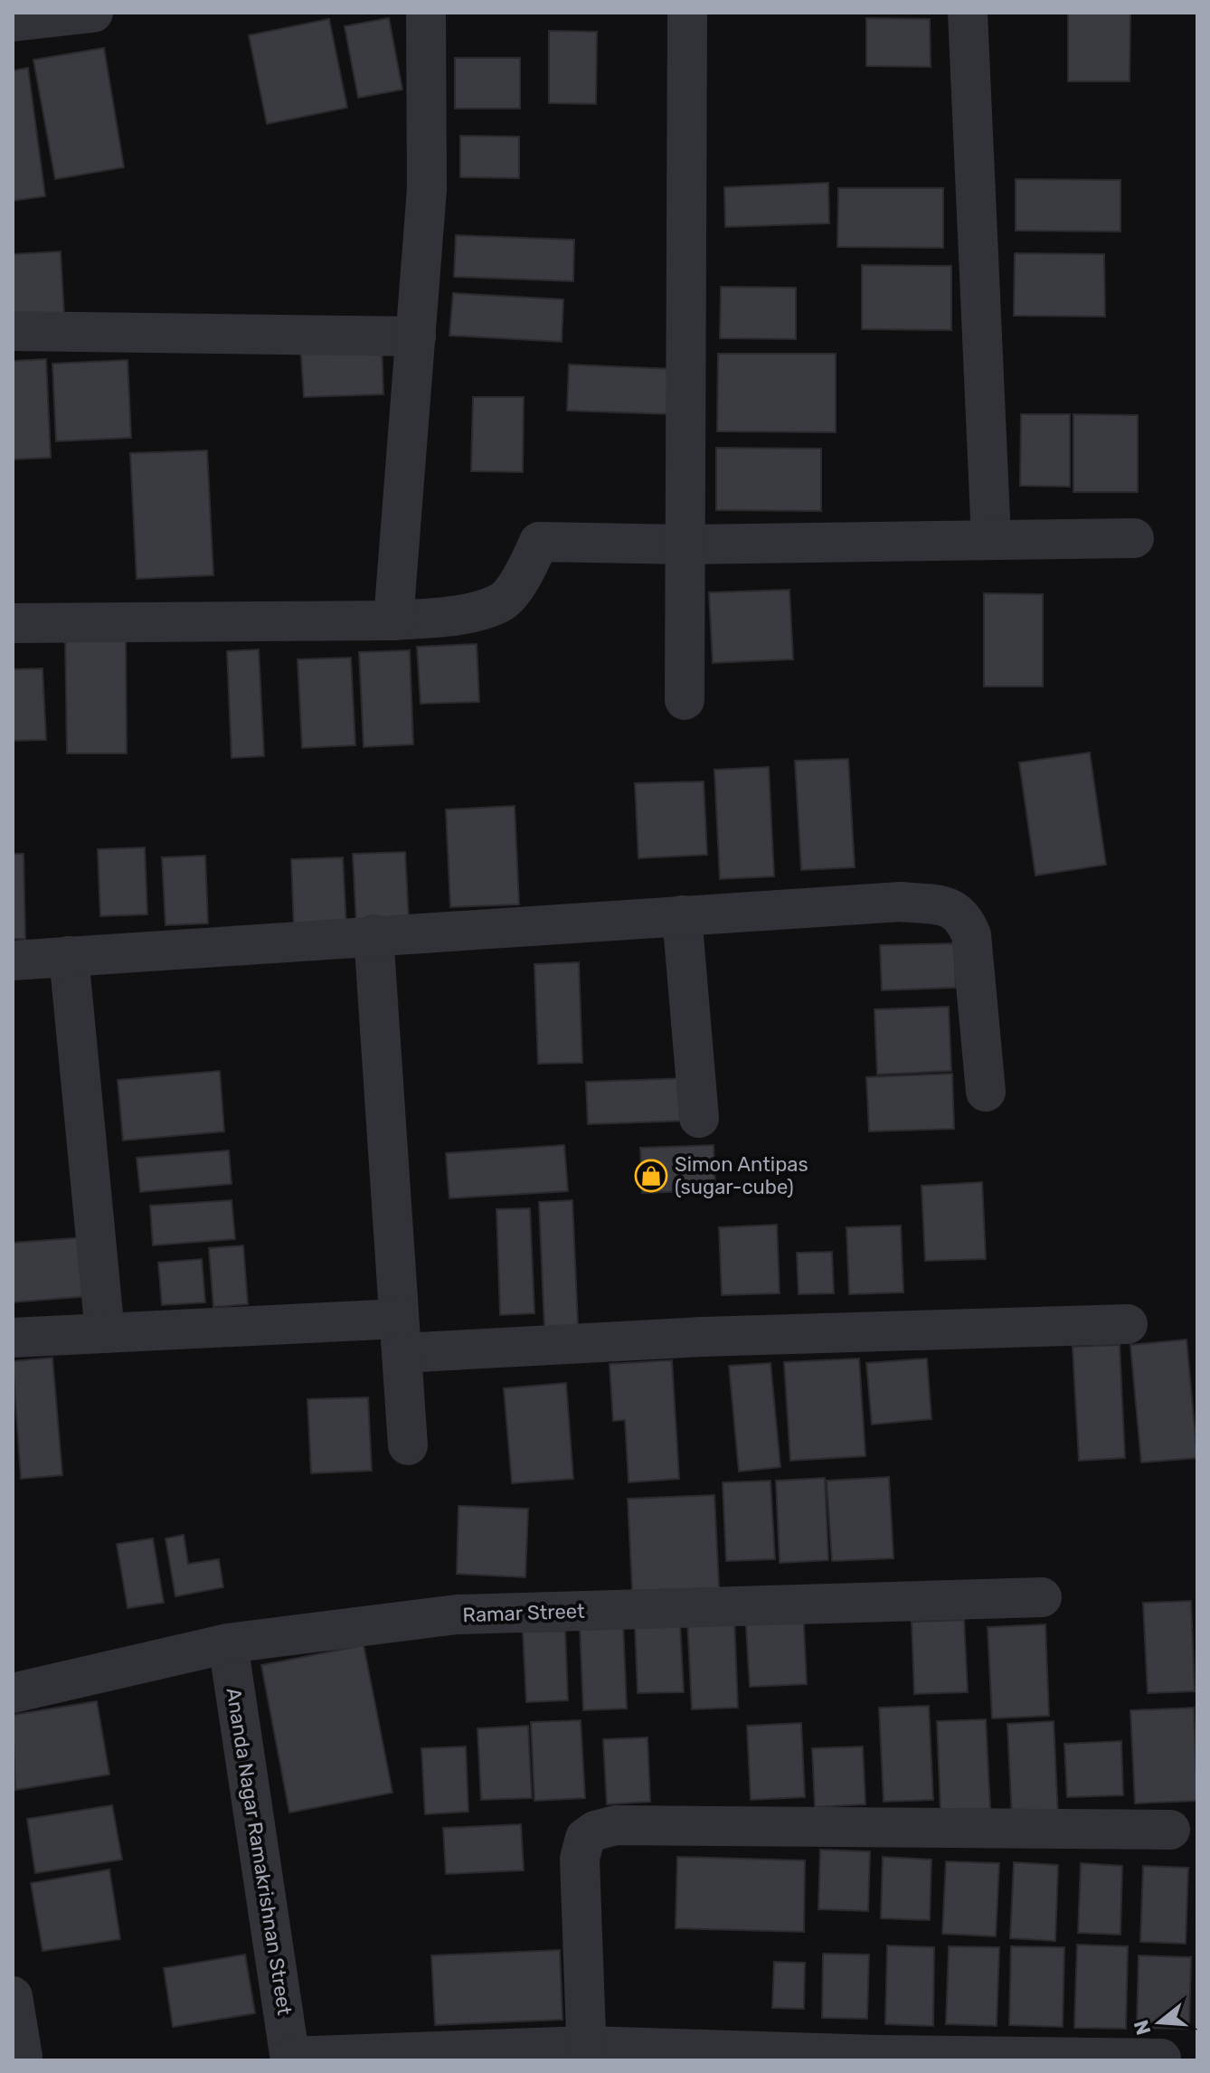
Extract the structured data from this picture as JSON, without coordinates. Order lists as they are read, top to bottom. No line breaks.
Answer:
{"streets":{"street":["Ramar Street","Ananda Nagar Ramakrishnan Street"]},"crossings":[["Ramar Street","Ananda Nagar Ramakrishnan Street"]],"places":{"shop":["Simon Antipas (sugar-cube)"]},"north":"left"}
